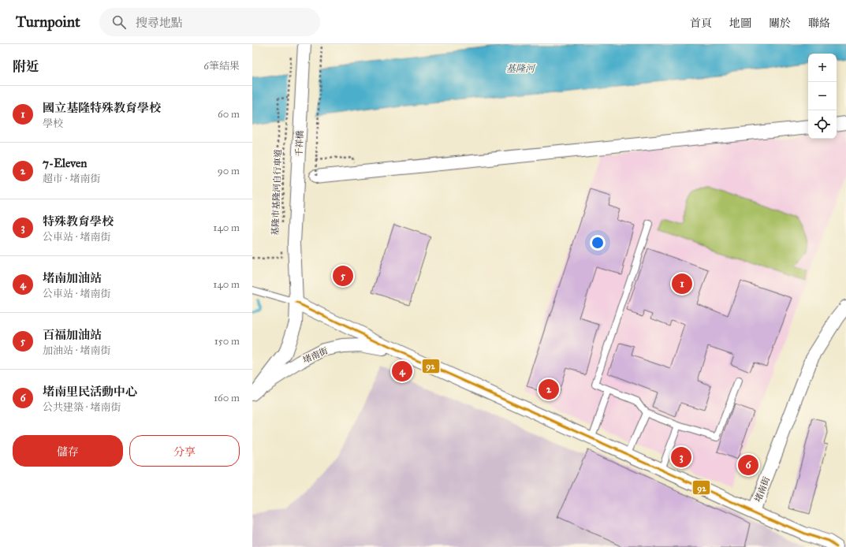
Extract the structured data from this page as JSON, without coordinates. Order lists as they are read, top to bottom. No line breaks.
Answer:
{"streets":{"street":["千祥橋","堵南街"],"path":["基隆市基隆河自行車道"]},"crossings":[["千祥橋","堵南街"]],"water":["基隆河"],"lines":["transit line 92"],"page":{"header":"Turnpoint","search":"搜尋地點","nav":["首頁","地圖","關於","聯絡"],"heading":["附近","6筆結果"],"map_buttons":["+","−"],"list":[{"mark":"1","name":"國立基隆特殊教育學校","note":"學校","value":"60 m"},{"mark":"2","name":"7-Eleven","note":"超市 · 堵南街","value":"90 m"},{"mark":"3","name":"特殊教育學校","note":"公車站 · 堵南街","value":"140 m"},{"mark":"4","name":"堵南加油站","note":"公車站 · 堵南街","value":"140 m"},{"mark":"5","name":"百福加油站","note":"加油站 · 堵南街","value":"150 m"},{"mark":"6","name":"堵南里民活動中心","note":"公共建築 · 堵南街","value":"160 m"}],"pins":["5","1","4","2","3","6"],"buttons":["儲存","分享"]}}
